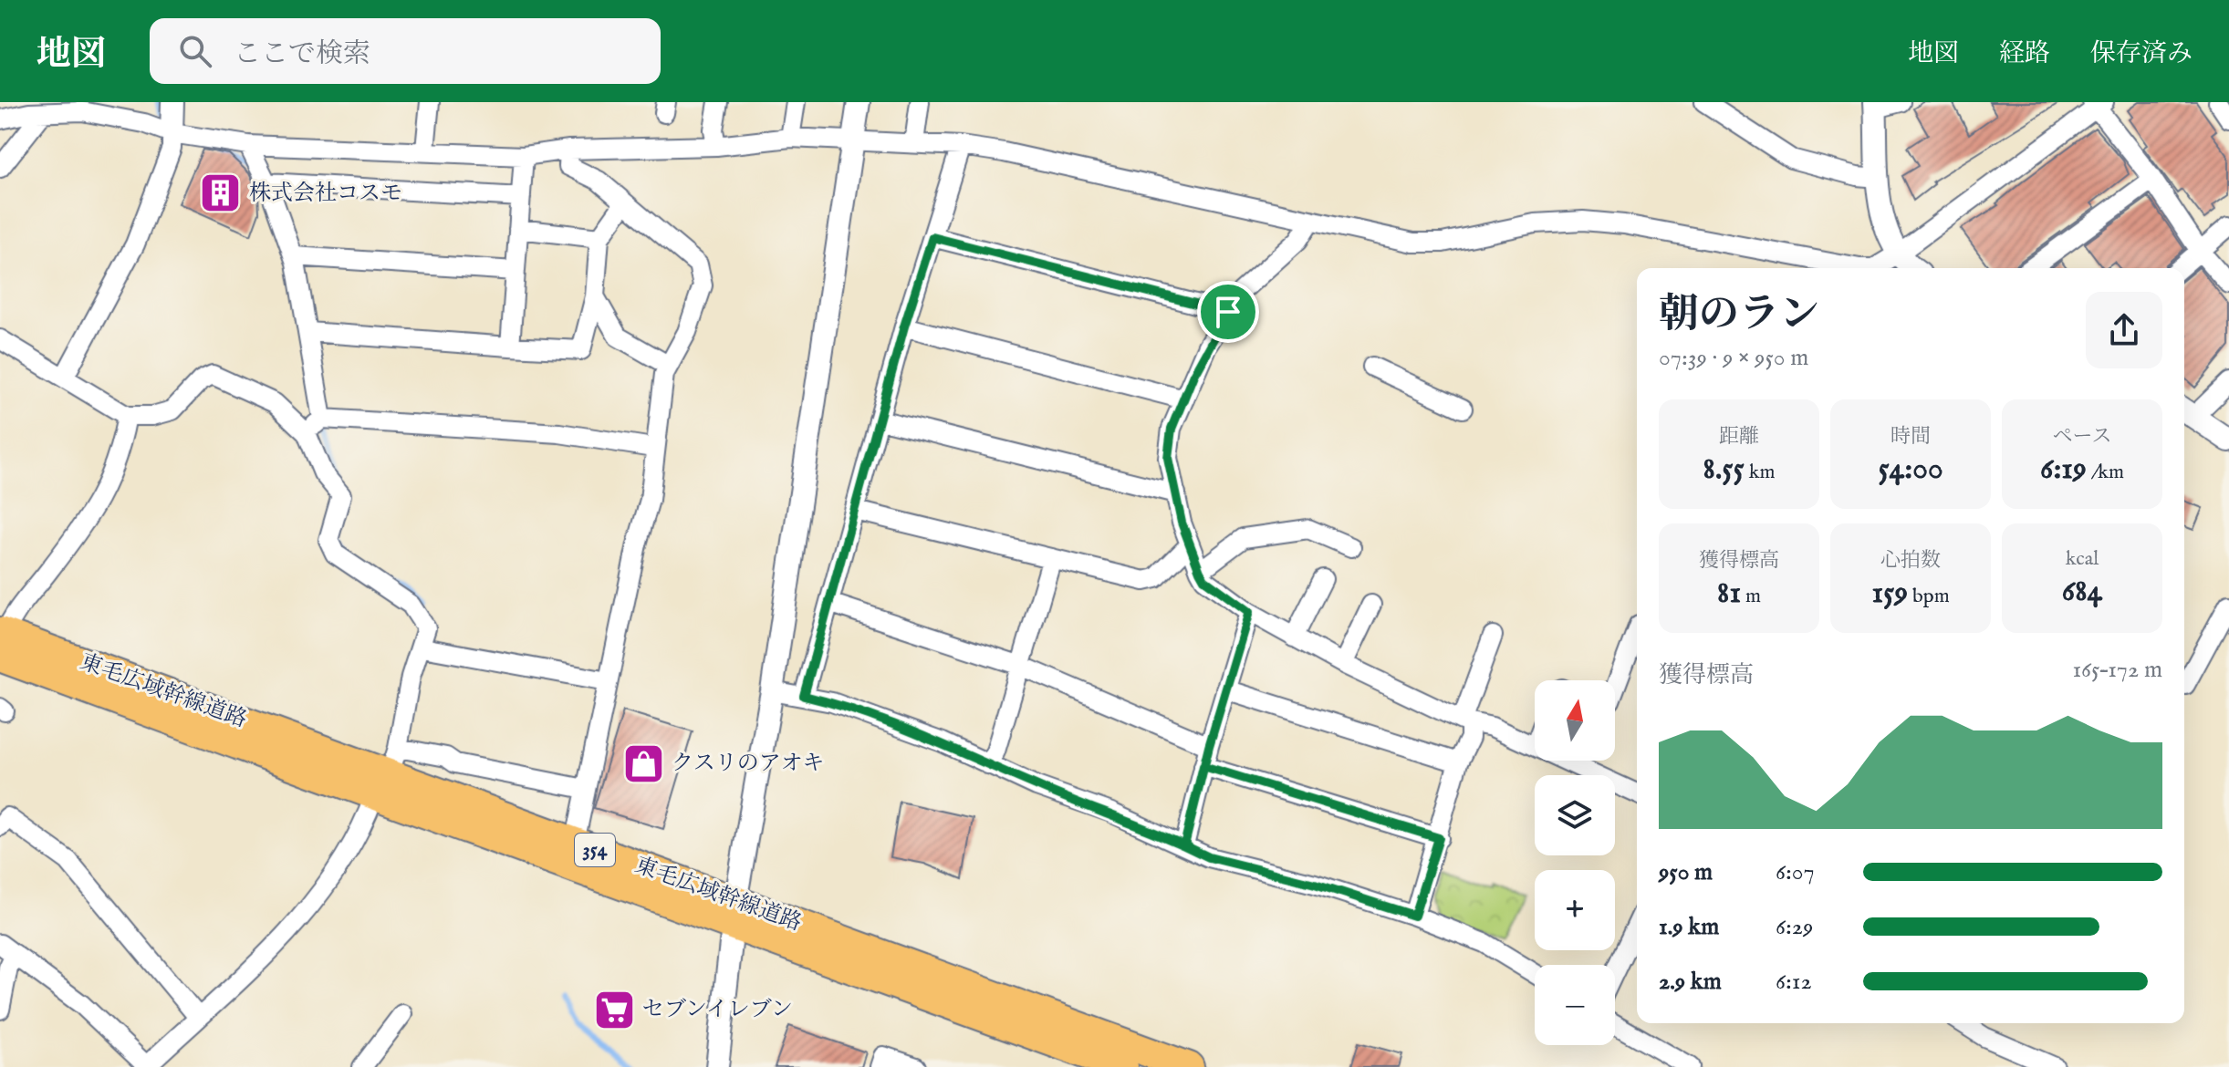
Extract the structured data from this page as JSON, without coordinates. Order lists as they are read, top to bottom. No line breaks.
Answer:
{"streets":{"highway":["東毛広域幹線道路","354"]},"places":{"building":["株式会社コスモ"],"shop":["クスリのアオキ"],"supermarket":["セブンイレブン"]},"north":"top","page":{"header":"地図","search":"ここで検索","nav":["地図","経路","保存済み"],"heading":["朝のラン","07:39 · 9 × 950 m"],"stats":[["距離","8.55 km"],["時間","54:00"],["ペース","6:19 /km"],["獲得標高","81 m"],["心拍数","159 bpm"],["kcal","684"]],"chart":["獲得標高","165–172 m"],"map_buttons":["+","−"],"list":[{"name":"950 m","note":"6:07"},{"name":"1.9 km","note":"6:29"},{"name":"2.9 km","note":"6:12"}]}}
